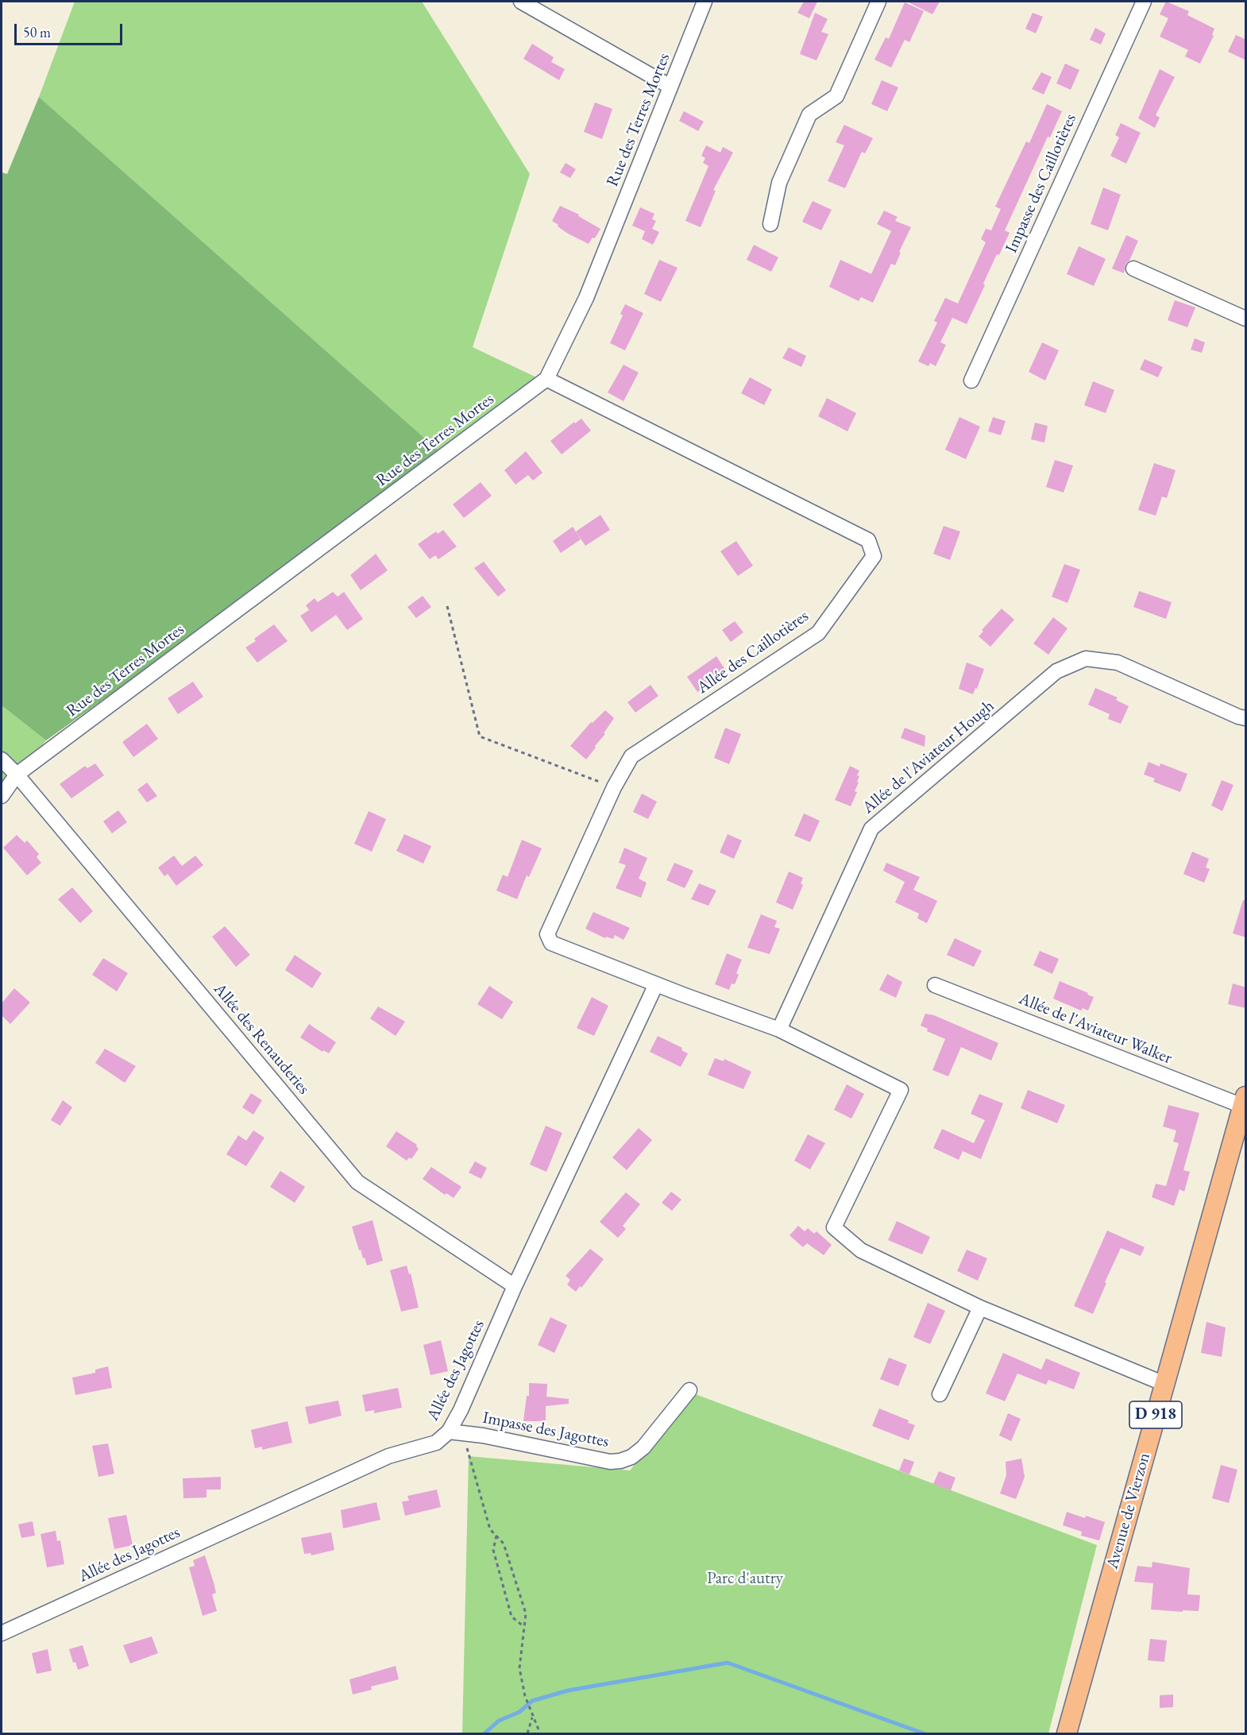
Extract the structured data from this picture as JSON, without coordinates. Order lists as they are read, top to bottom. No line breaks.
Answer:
{"streets":{"main road":["D 918","Avenue de Vierzon"],"street":["Rue des Terres Mortes","Impasse des Caillotières","Allée des Caillotières","Allée de l'Aviateur Hough","Allée de l'Aviateur Walker","Allée des Renauderies","Allée des Jagottes","Impasse des Jagottes"]},"crossings":[["Rue des Terres Mortes","Allée des Caillotières"],["Rue des Terres Mortes","Allée des Renauderies"],["Allée des Caillotières","Allée des Jagottes"],["Allée de l'Aviateur Walker","Avenue de Vierzon"],["Allée des Renauderies","Allée des Jagottes"],["Allée des Jagottes","Impasse des Jagottes"]],"parks":["Parc d'autry"],"scale_bar":"50 m"}
